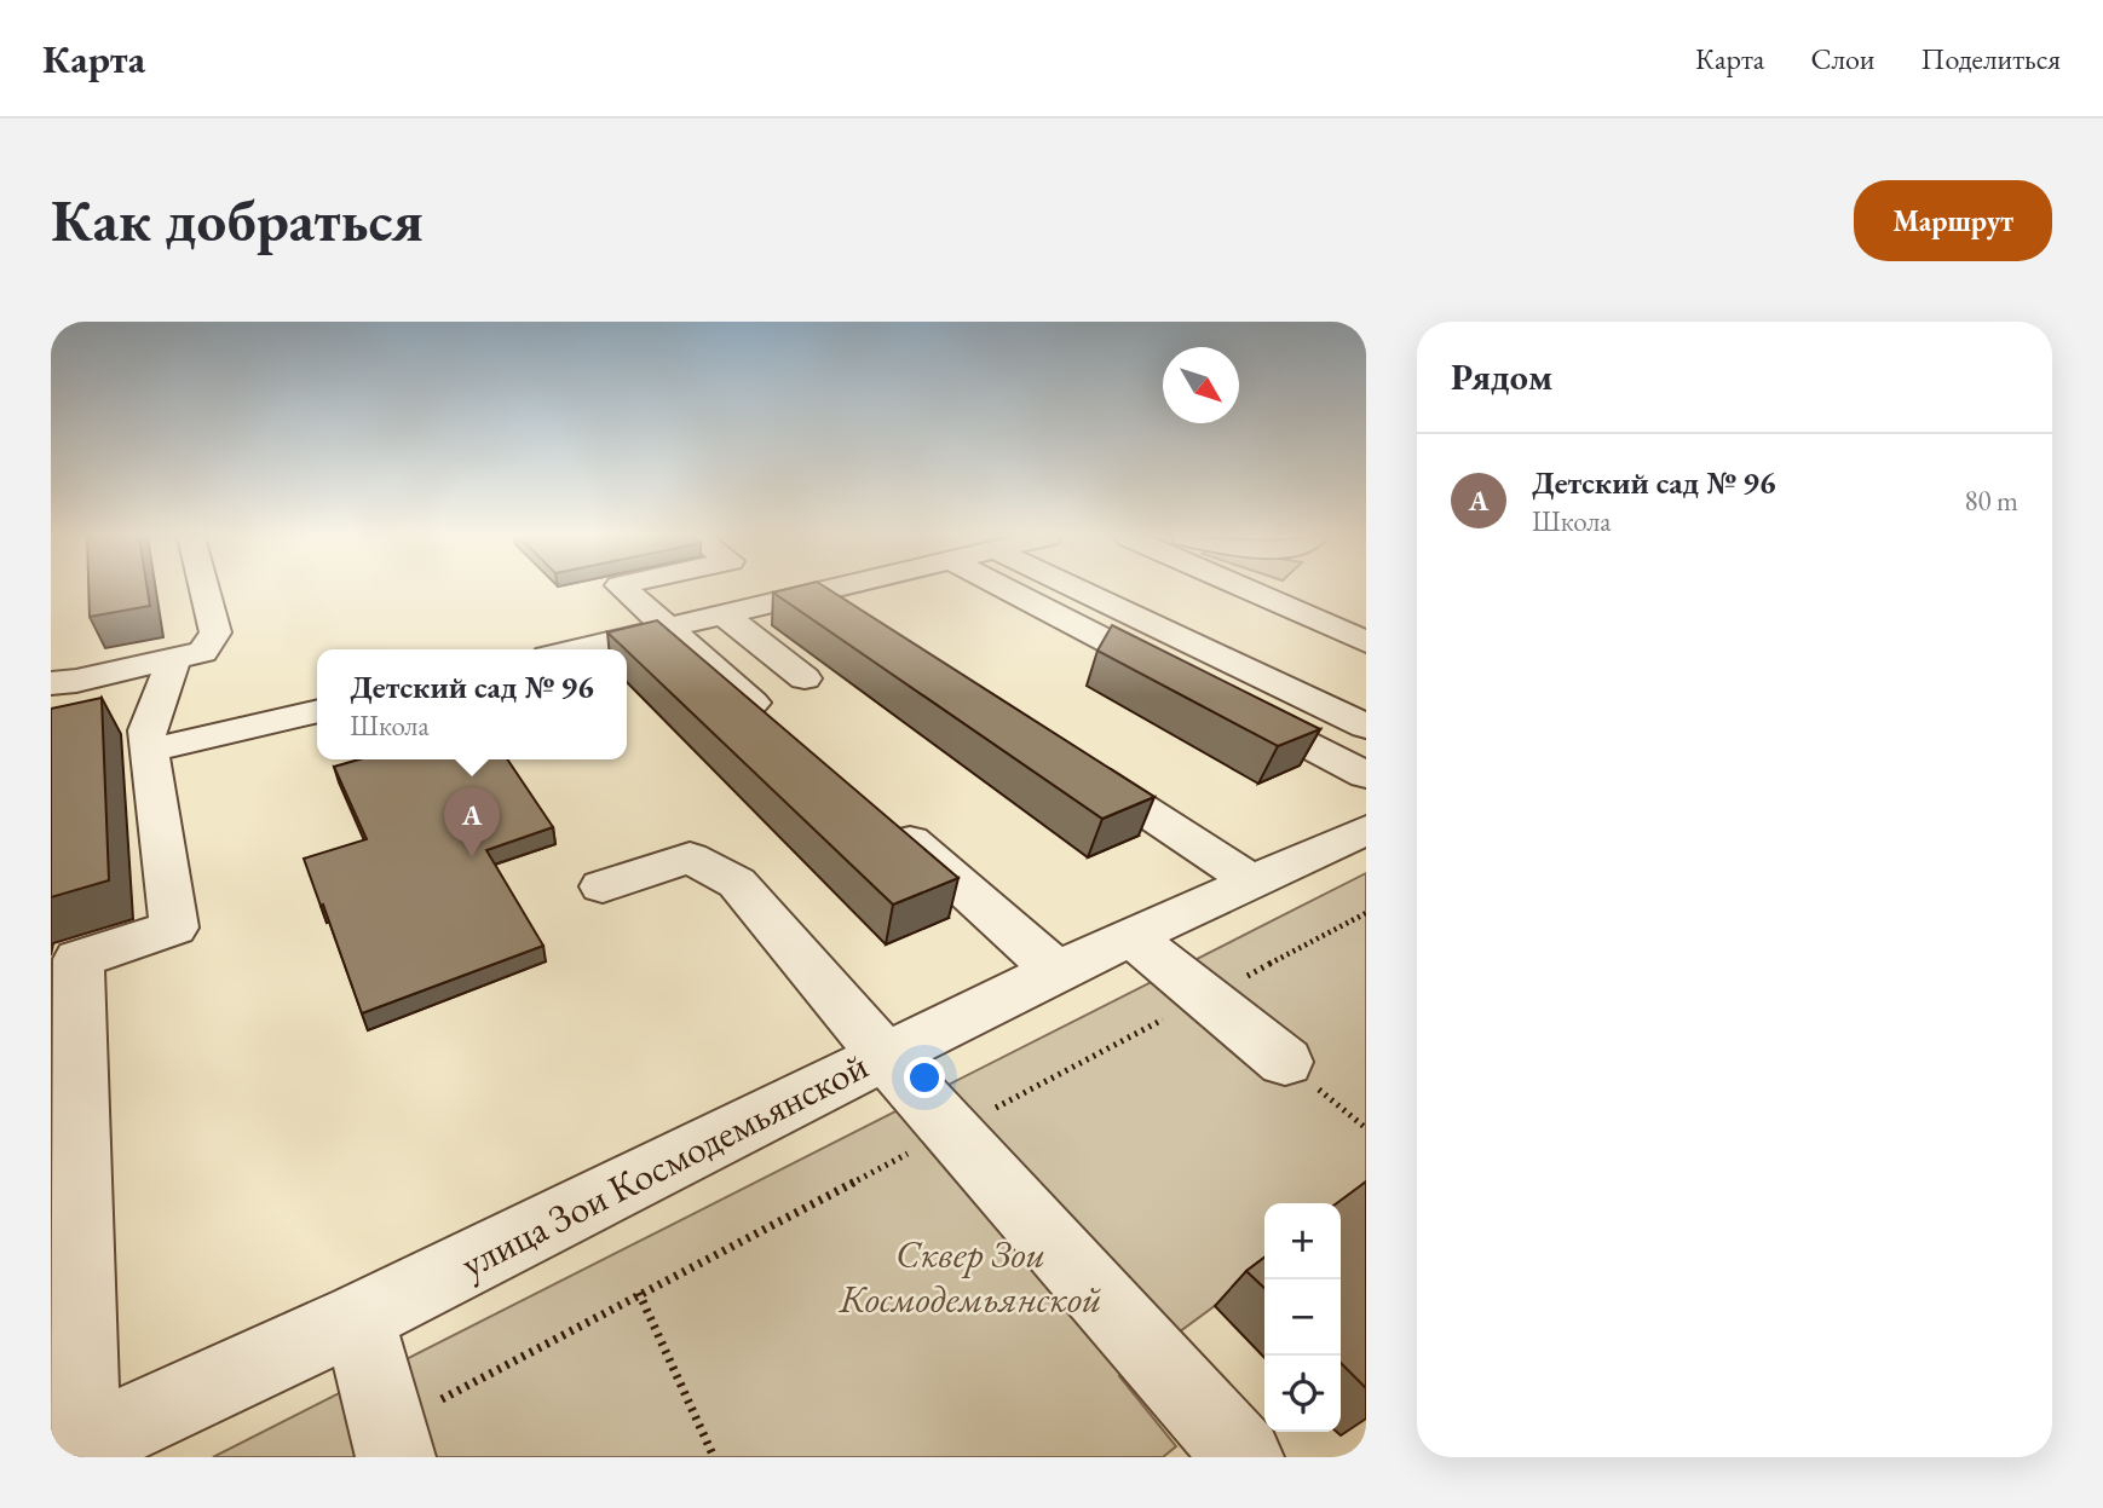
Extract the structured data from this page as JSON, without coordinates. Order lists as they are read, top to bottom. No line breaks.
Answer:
{"streets":{"street":["улица Зои Космодемьянской"]},"parks":["Сквер Зои Космодемьянской"],"north":"bottom right","page":{"header":"Карта","nav":["Карта","Слои","Поделиться"],"buttons":"Маршрут","title":"Как добраться","heading":"Рядом","list":[{"mark":"A","name":"Детский сад № 96","note":"Школа","value":"80 m"}],"popup":["Детский сад № 96","Школа"],"pins":"A","map_buttons":["+","−"]}}
